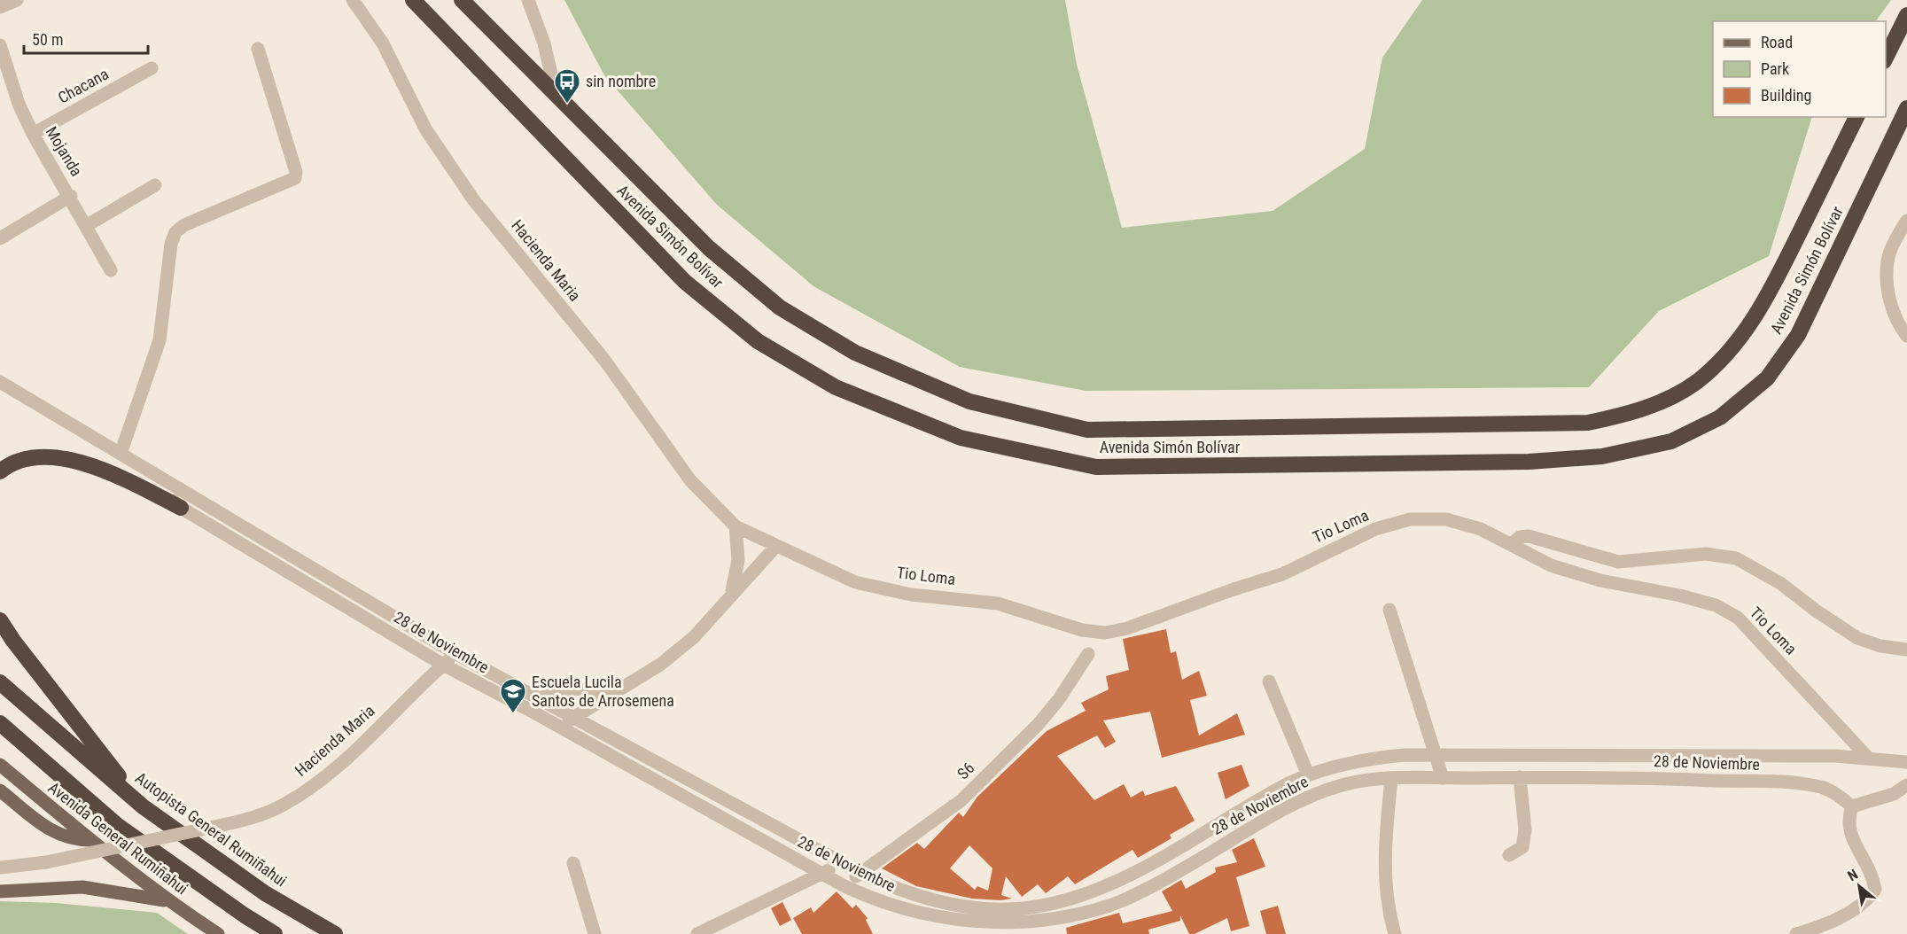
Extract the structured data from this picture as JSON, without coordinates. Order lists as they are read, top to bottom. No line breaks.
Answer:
{"streets":{"highway":["Avenida Simón Bolívar","Autopista General Rumiñahui"],"main road":["Avenida General Rumiñahui"],"street":["Chacana","Mojanda","Hacienda Maria","Tio Loma","28 de Noviembre","S6"]},"crossings":[["Chacana","Mojanda"],["Hacienda Maria","Tio Loma"],["Hacienda Maria","28 de Noviembre"],["28 de Noviembre","S6"]],"places":{"bus stop":["sin nombre"],"school or university":["Escuela Lucila Santos de Arrosemena"]},"legend":["Road","Park","Building"],"scale_bar":"50 m","north":"top left"}
